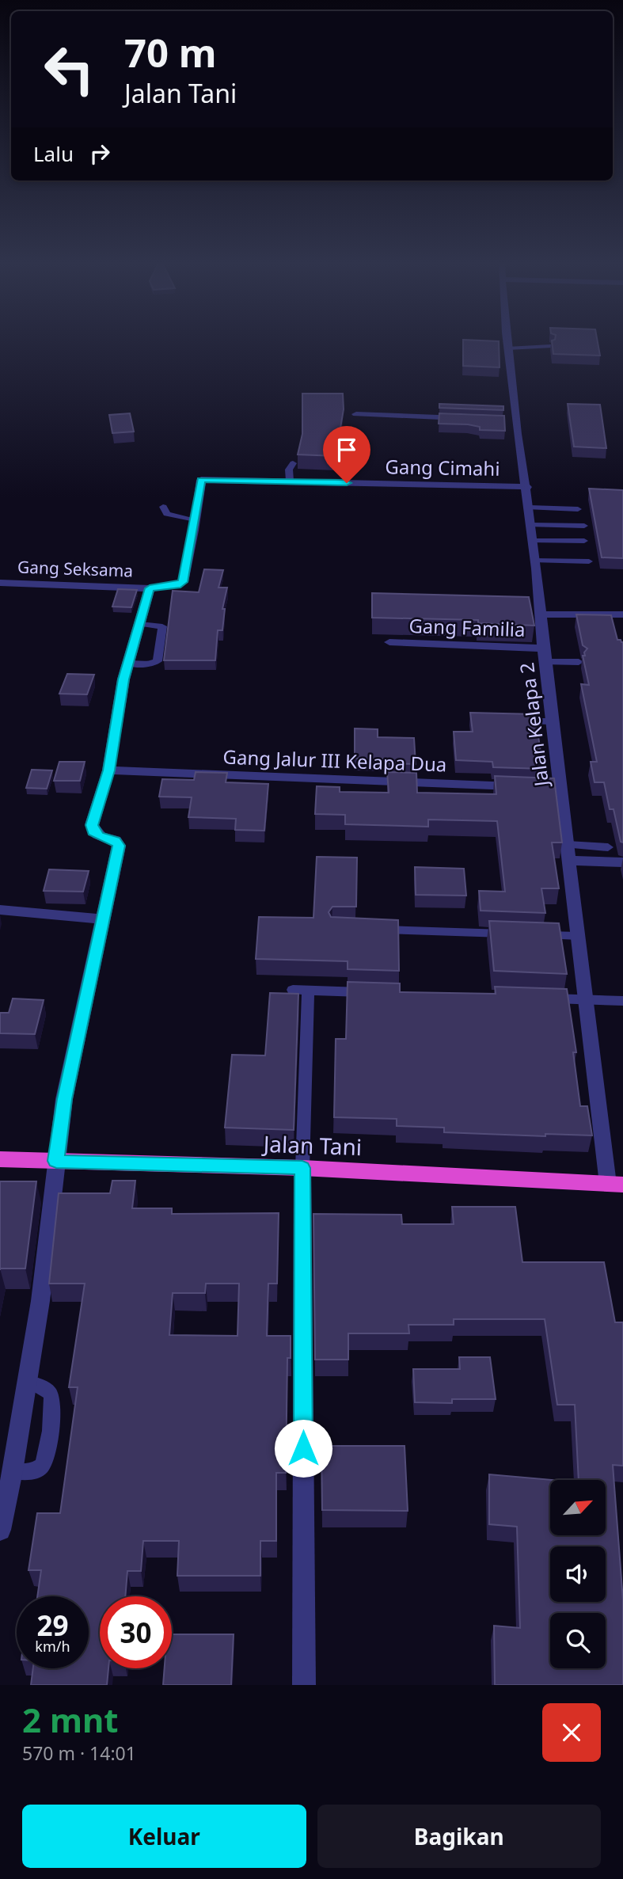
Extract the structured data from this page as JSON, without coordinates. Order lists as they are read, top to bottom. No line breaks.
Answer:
{"streets":{"highway":["Jalan Tani"],"street":["Gang Cimahi","Gang Seksama","Gang Familia","Jalan Kelapa 2","Gang Jalur III Kelapa Dua"]},"crossings":[["Gang Cimahi","Gang Seksama"],["Gang Cimahi","Jalan Kelapa 2"],["Gang Familia","Jalan Kelapa 2"],["Jalan Kelapa 2","Jalan Tani"]],"north":"top right","page":{"turn":["70 m","Jalan Tani"],"then":"Lalu","speed":"29 km/h","limit":"30","heading":["2 mnt","570 m · 14:01"],"buttons":["Keluar","Bagikan"]}}
